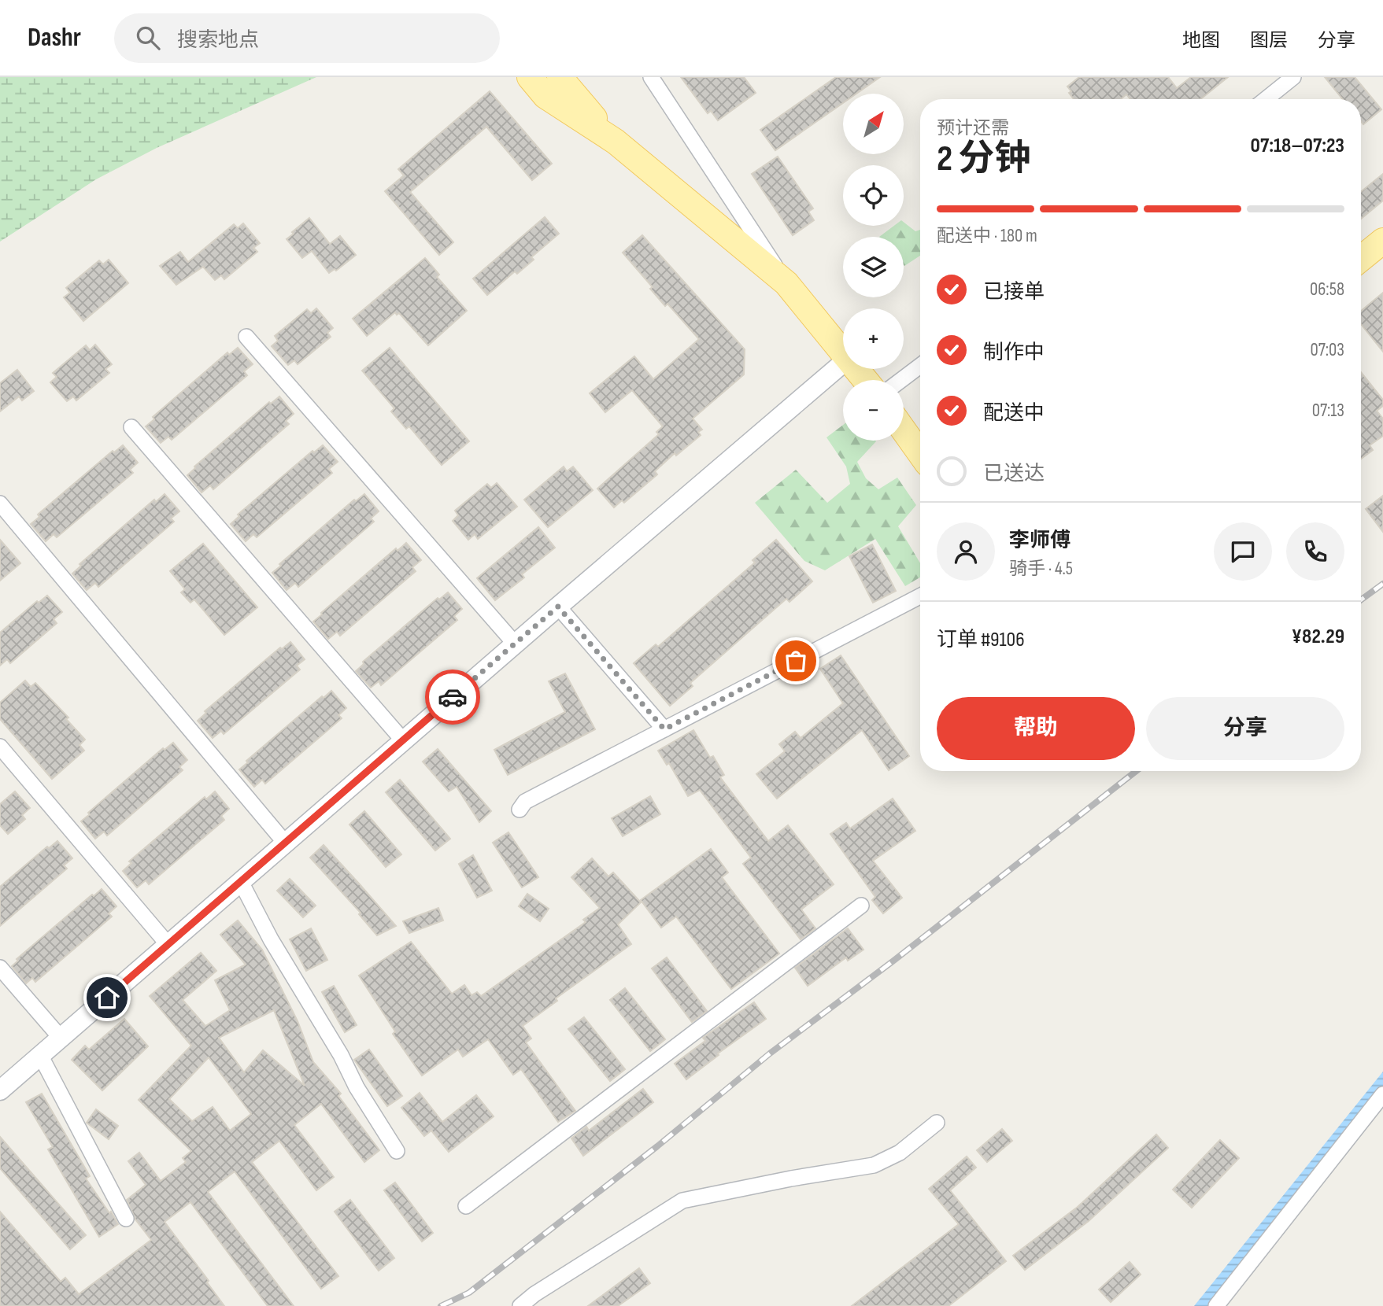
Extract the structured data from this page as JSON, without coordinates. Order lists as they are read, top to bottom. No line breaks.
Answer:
{"north":"top right","page":{"header":"Dashr","search":"搜索地点","nav":["地图","图层","分享"],"map_buttons":["+","−"],"heading":["2 分钟","预计还需","07:18–07:23"],"panel":["李师傅","骑手 · 4.5","订单 #9106","¥82.29"],"bar":"配送中 · 180 m","list":[["已接单","06:58"],["制作中","07:03"],["配送中","07:13"],"已送达"],"buttons":["帮助","分享"]}}
